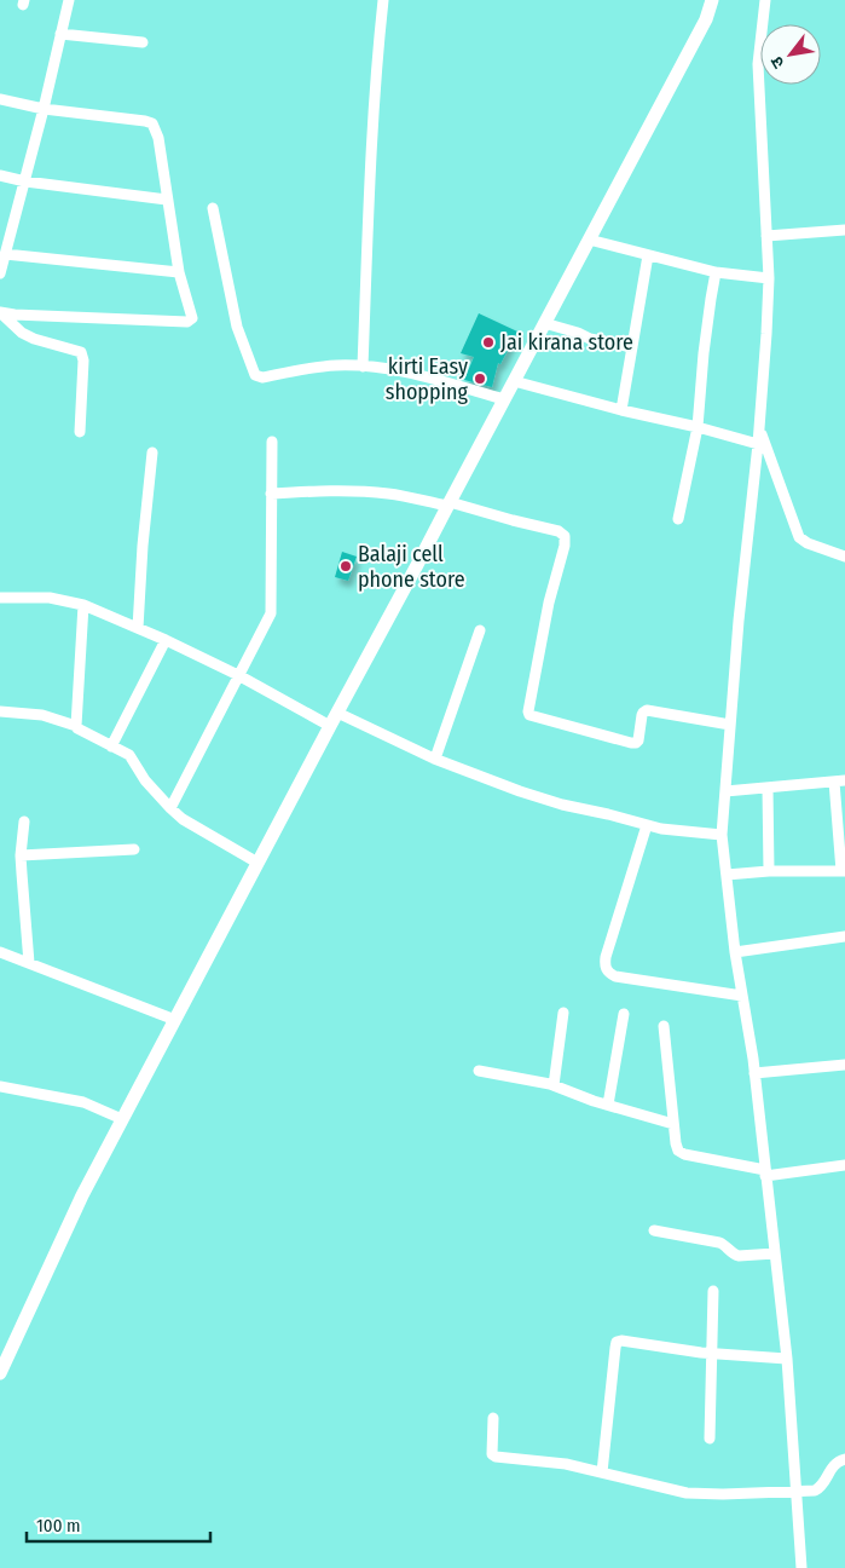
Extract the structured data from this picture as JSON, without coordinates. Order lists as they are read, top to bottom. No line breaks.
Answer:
{"places":["Jai kirana store","kirti Easy shopping","Balaji cell phone store"],"scale_bar":"100 m","north":"bottom left"}
